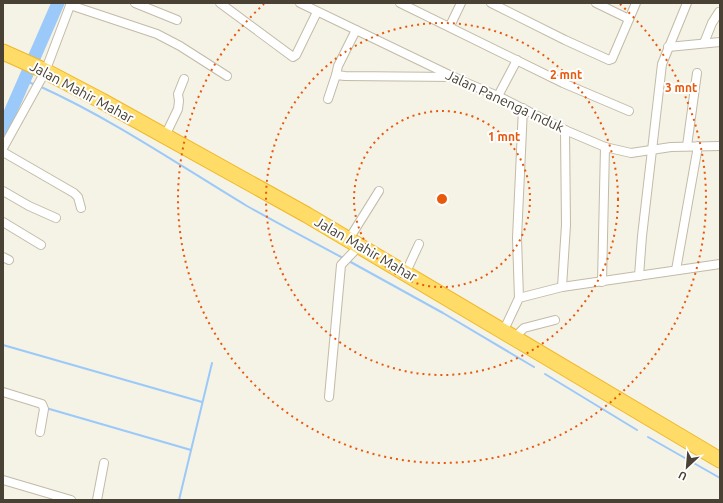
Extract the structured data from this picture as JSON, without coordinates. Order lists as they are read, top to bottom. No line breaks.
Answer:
{"streets":{"highway":["Jalan Mahir Mahar"],"street":["Jalan Panenga Induk"]},"north":"bottom left","rings":["2 mnt","3 mnt","1 mnt"]}
